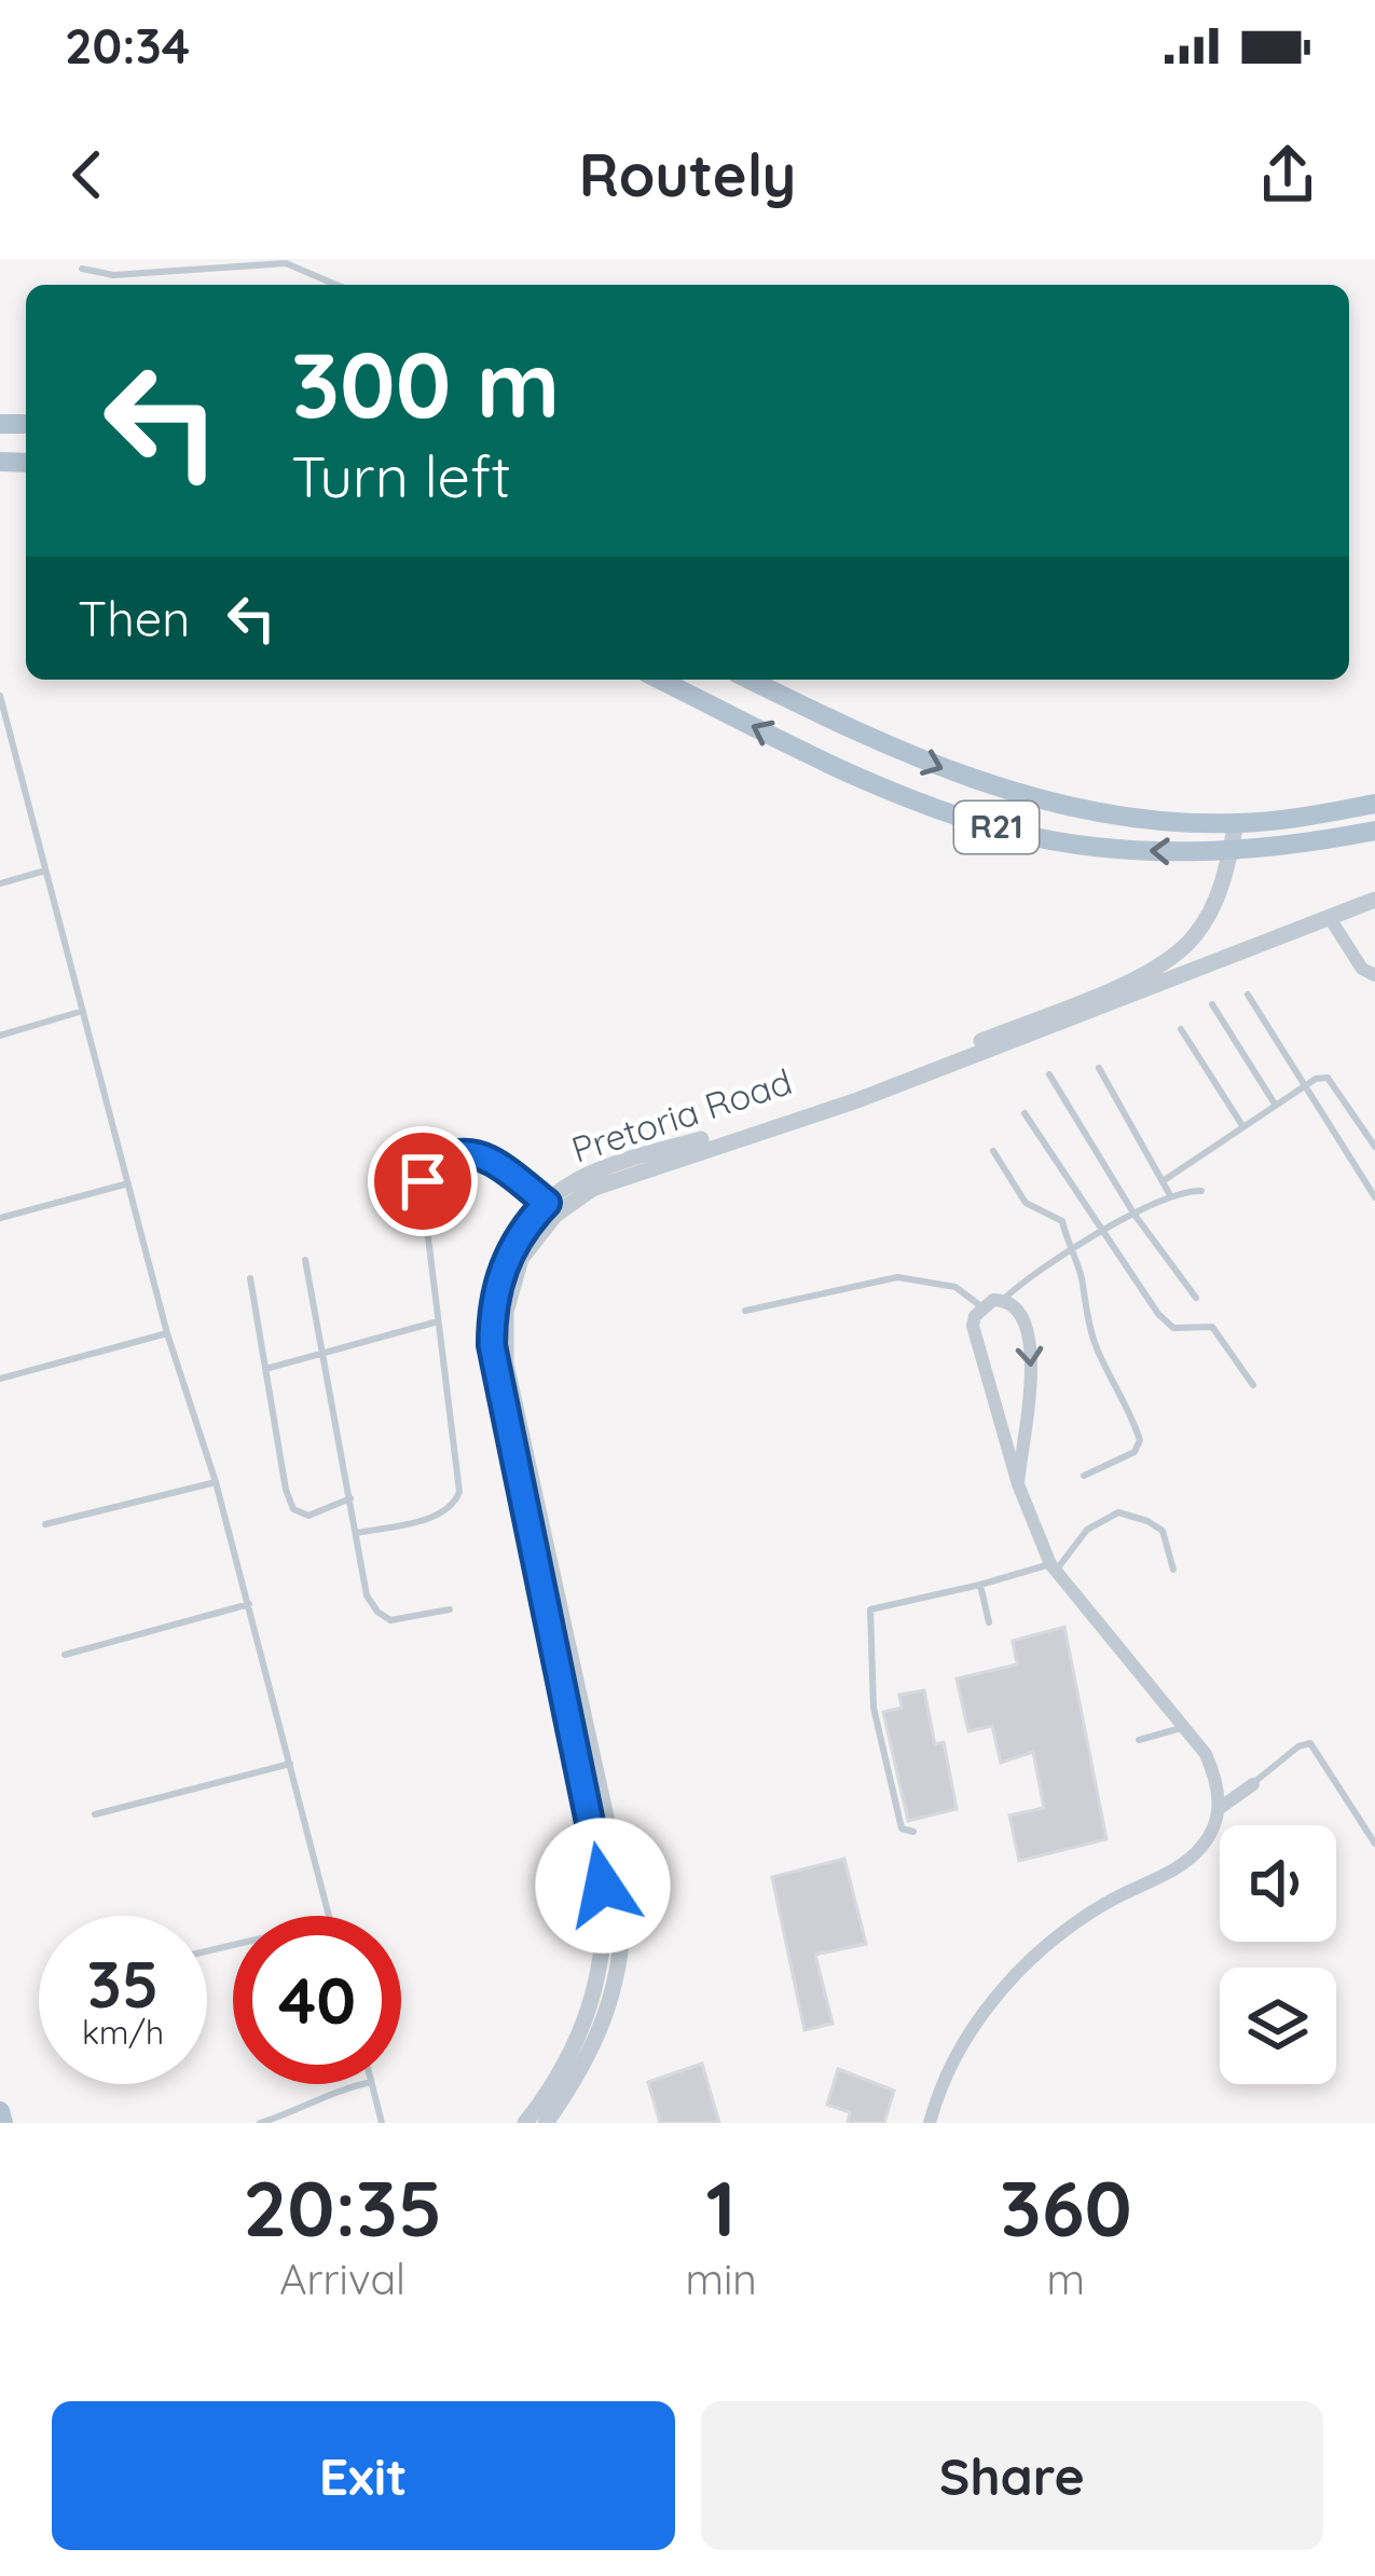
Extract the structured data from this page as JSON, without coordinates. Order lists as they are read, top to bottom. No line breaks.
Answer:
{"streets":{"main road":["R21"],"street":["Pretoria Road"]},"page":{"status":"20:34","header":"Routely","turn":["300 m","Turn left"],"then":"Then","speed":"35 km/h","limit":"40","eta":["20:35","Arrival","1","min","360","m"],"buttons":["Exit","Share"]}}
